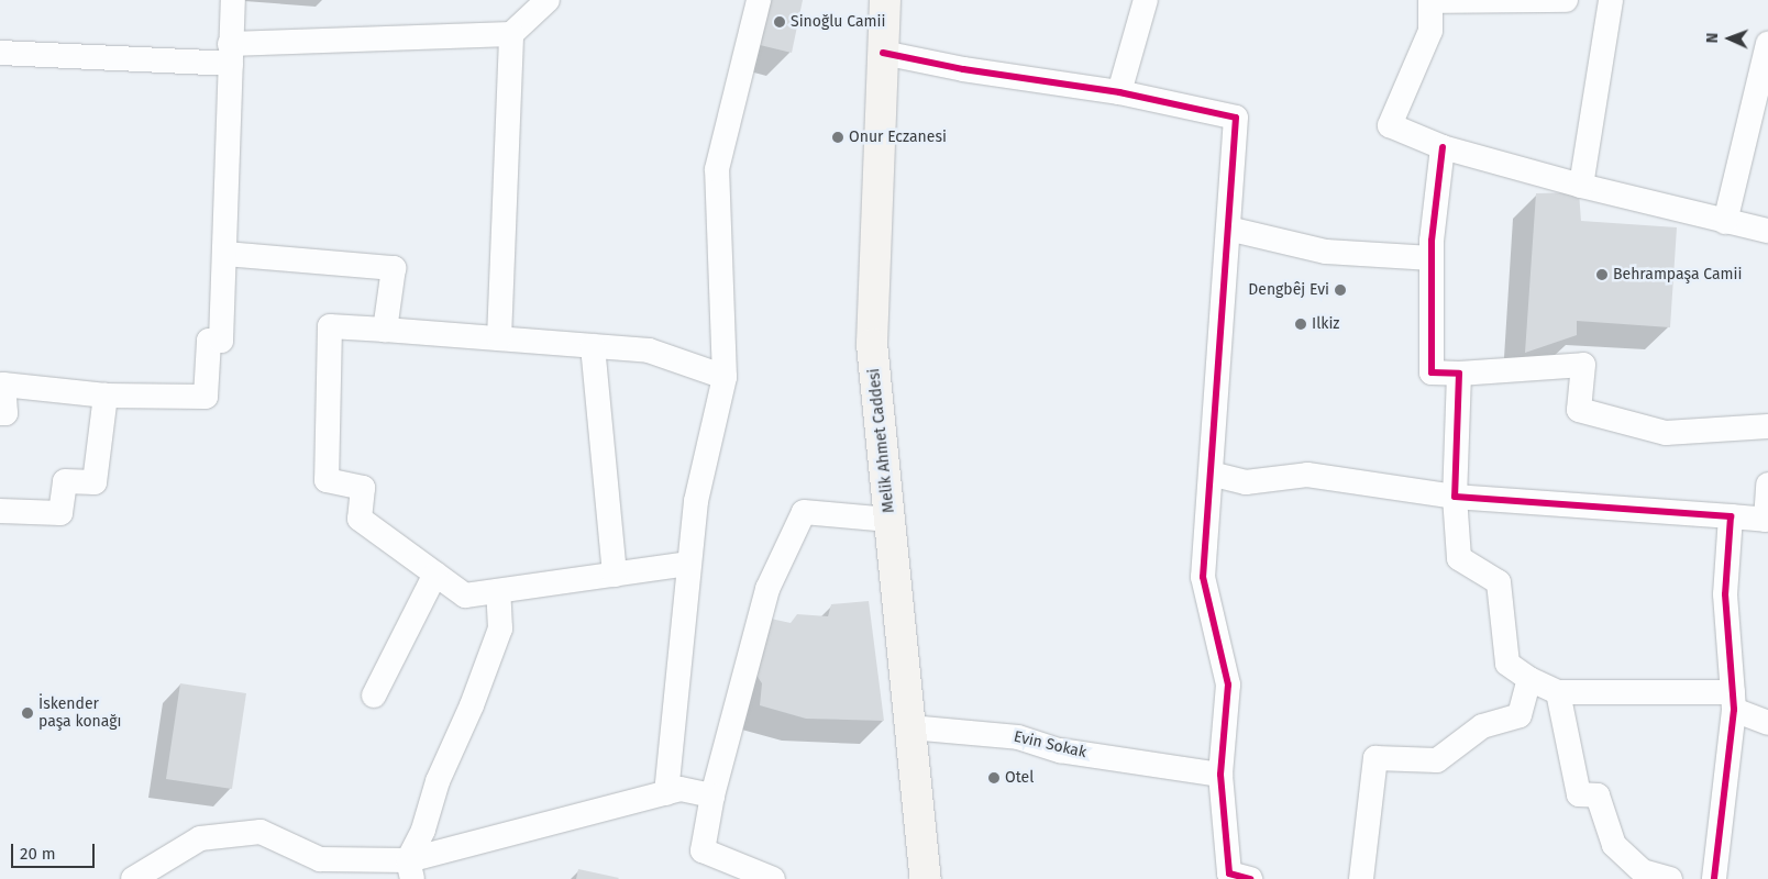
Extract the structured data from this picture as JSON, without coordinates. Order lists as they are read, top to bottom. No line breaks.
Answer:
{"streets":{"street":["Melik Ahmet Caddesi","Evin Sokak"]},"crossings":[["Melik Ahmet Caddesi","Evin Sokak"]],"places":["Sinoğlu Camii","Onur Eczanesi","Behrampaşa Camii","Dengbêj Evi","Ilkiz","İskender paşa konağı","Otel"],"scale_bar":"20 m","north":"left"}
